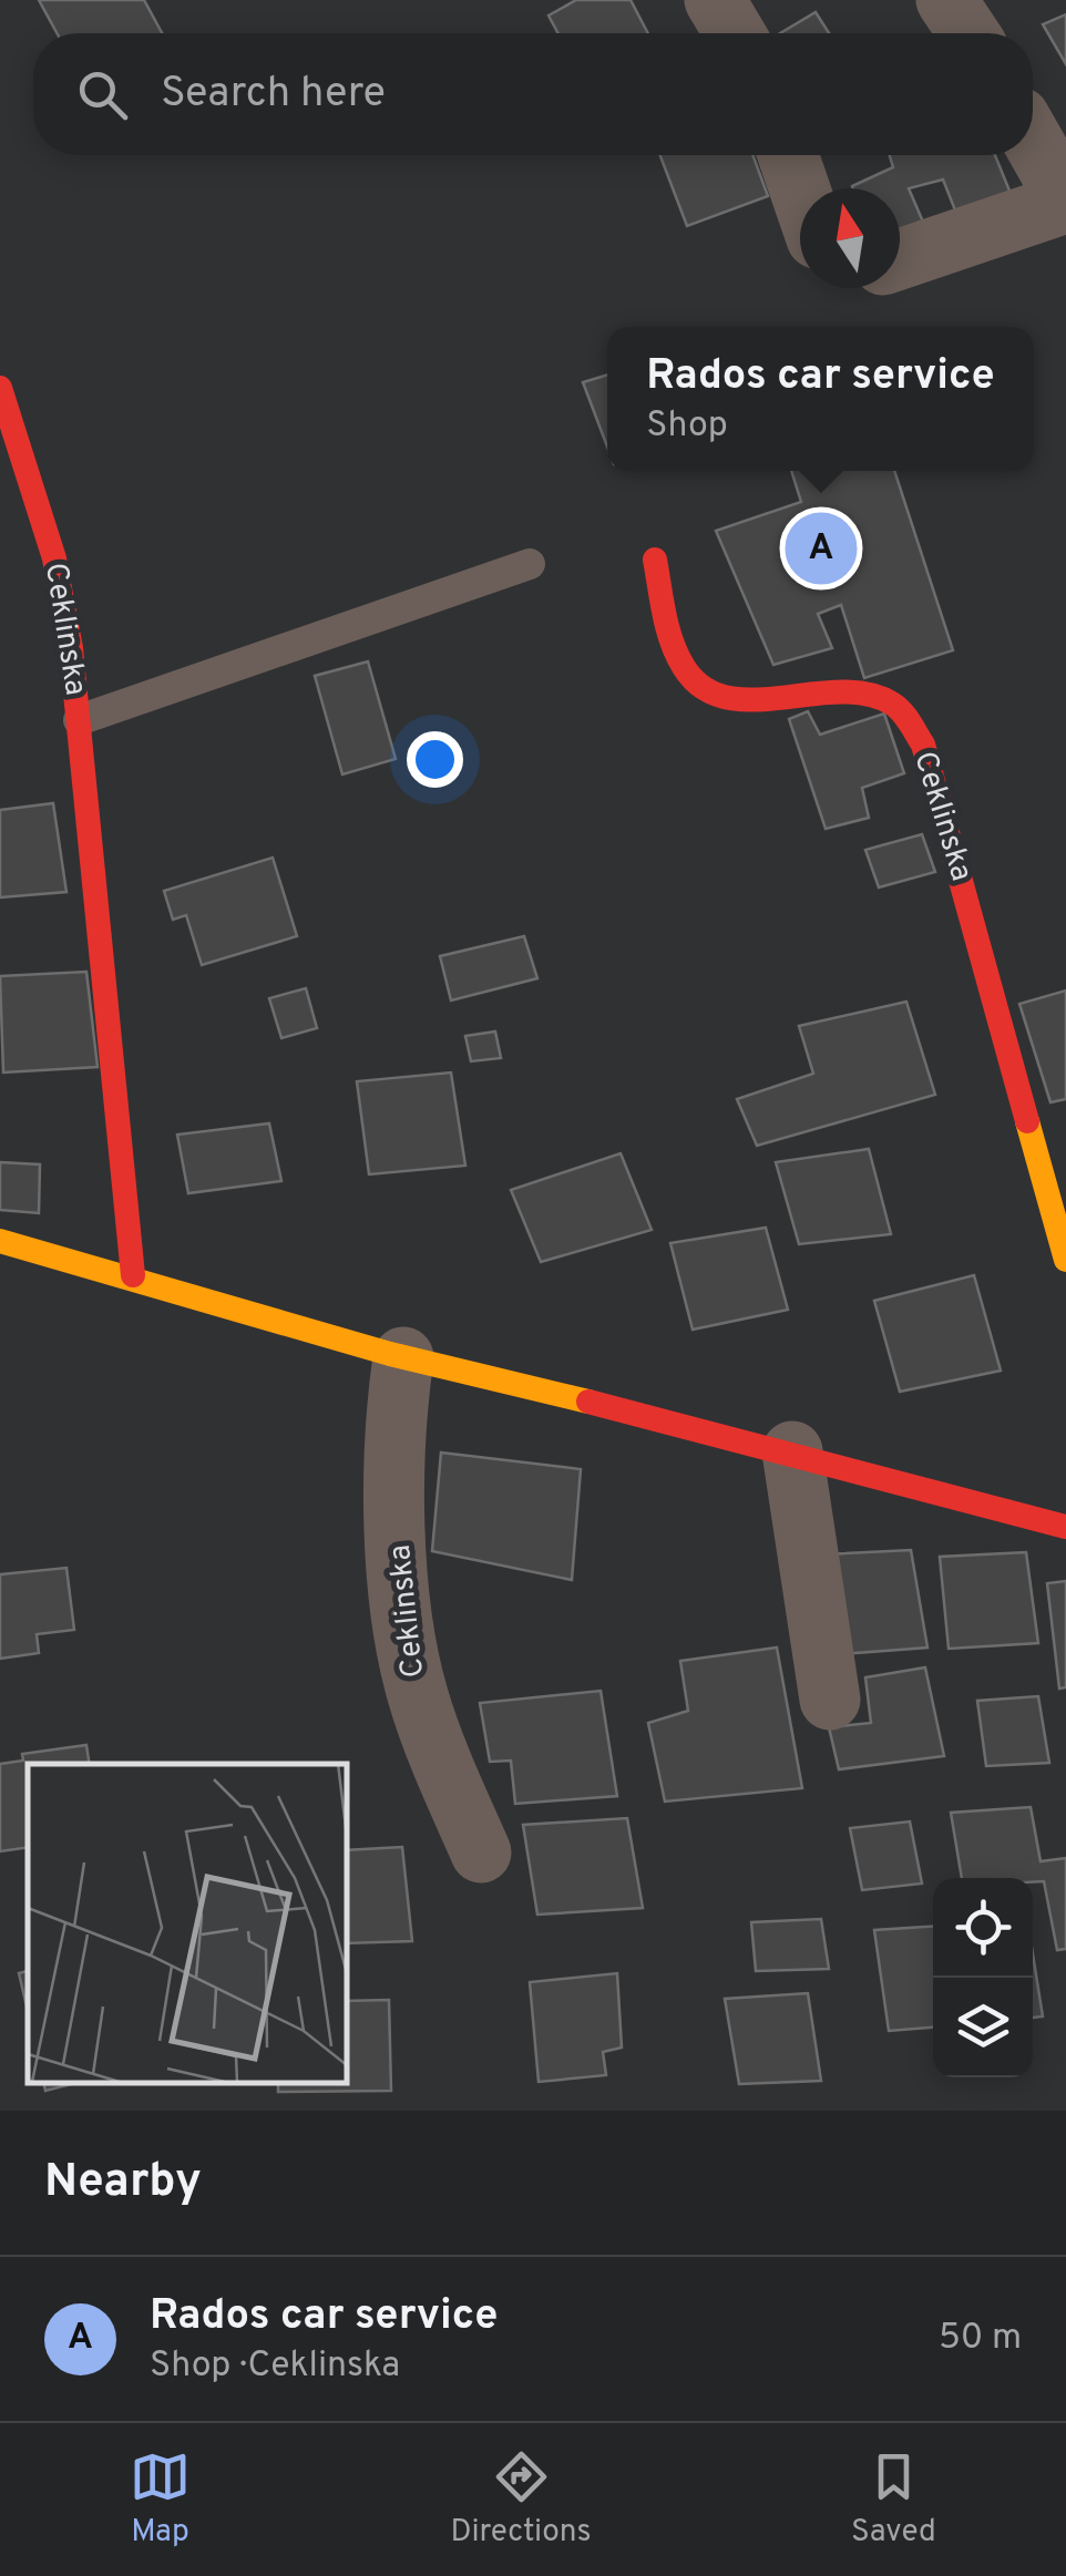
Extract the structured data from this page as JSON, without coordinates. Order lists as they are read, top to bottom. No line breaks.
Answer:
{"streets":{"street":["Ceklinska"]},"north":"top","page":{"search":"Search here","popup":["Rados car service","Shop"],"pins":"A","heading":"Nearby","list":[{"mark":"A","name":"Rados car service","note":"Shop · Ceklinska","value":"50 m"}],"nav":["Map","Directions","Saved"]}}
